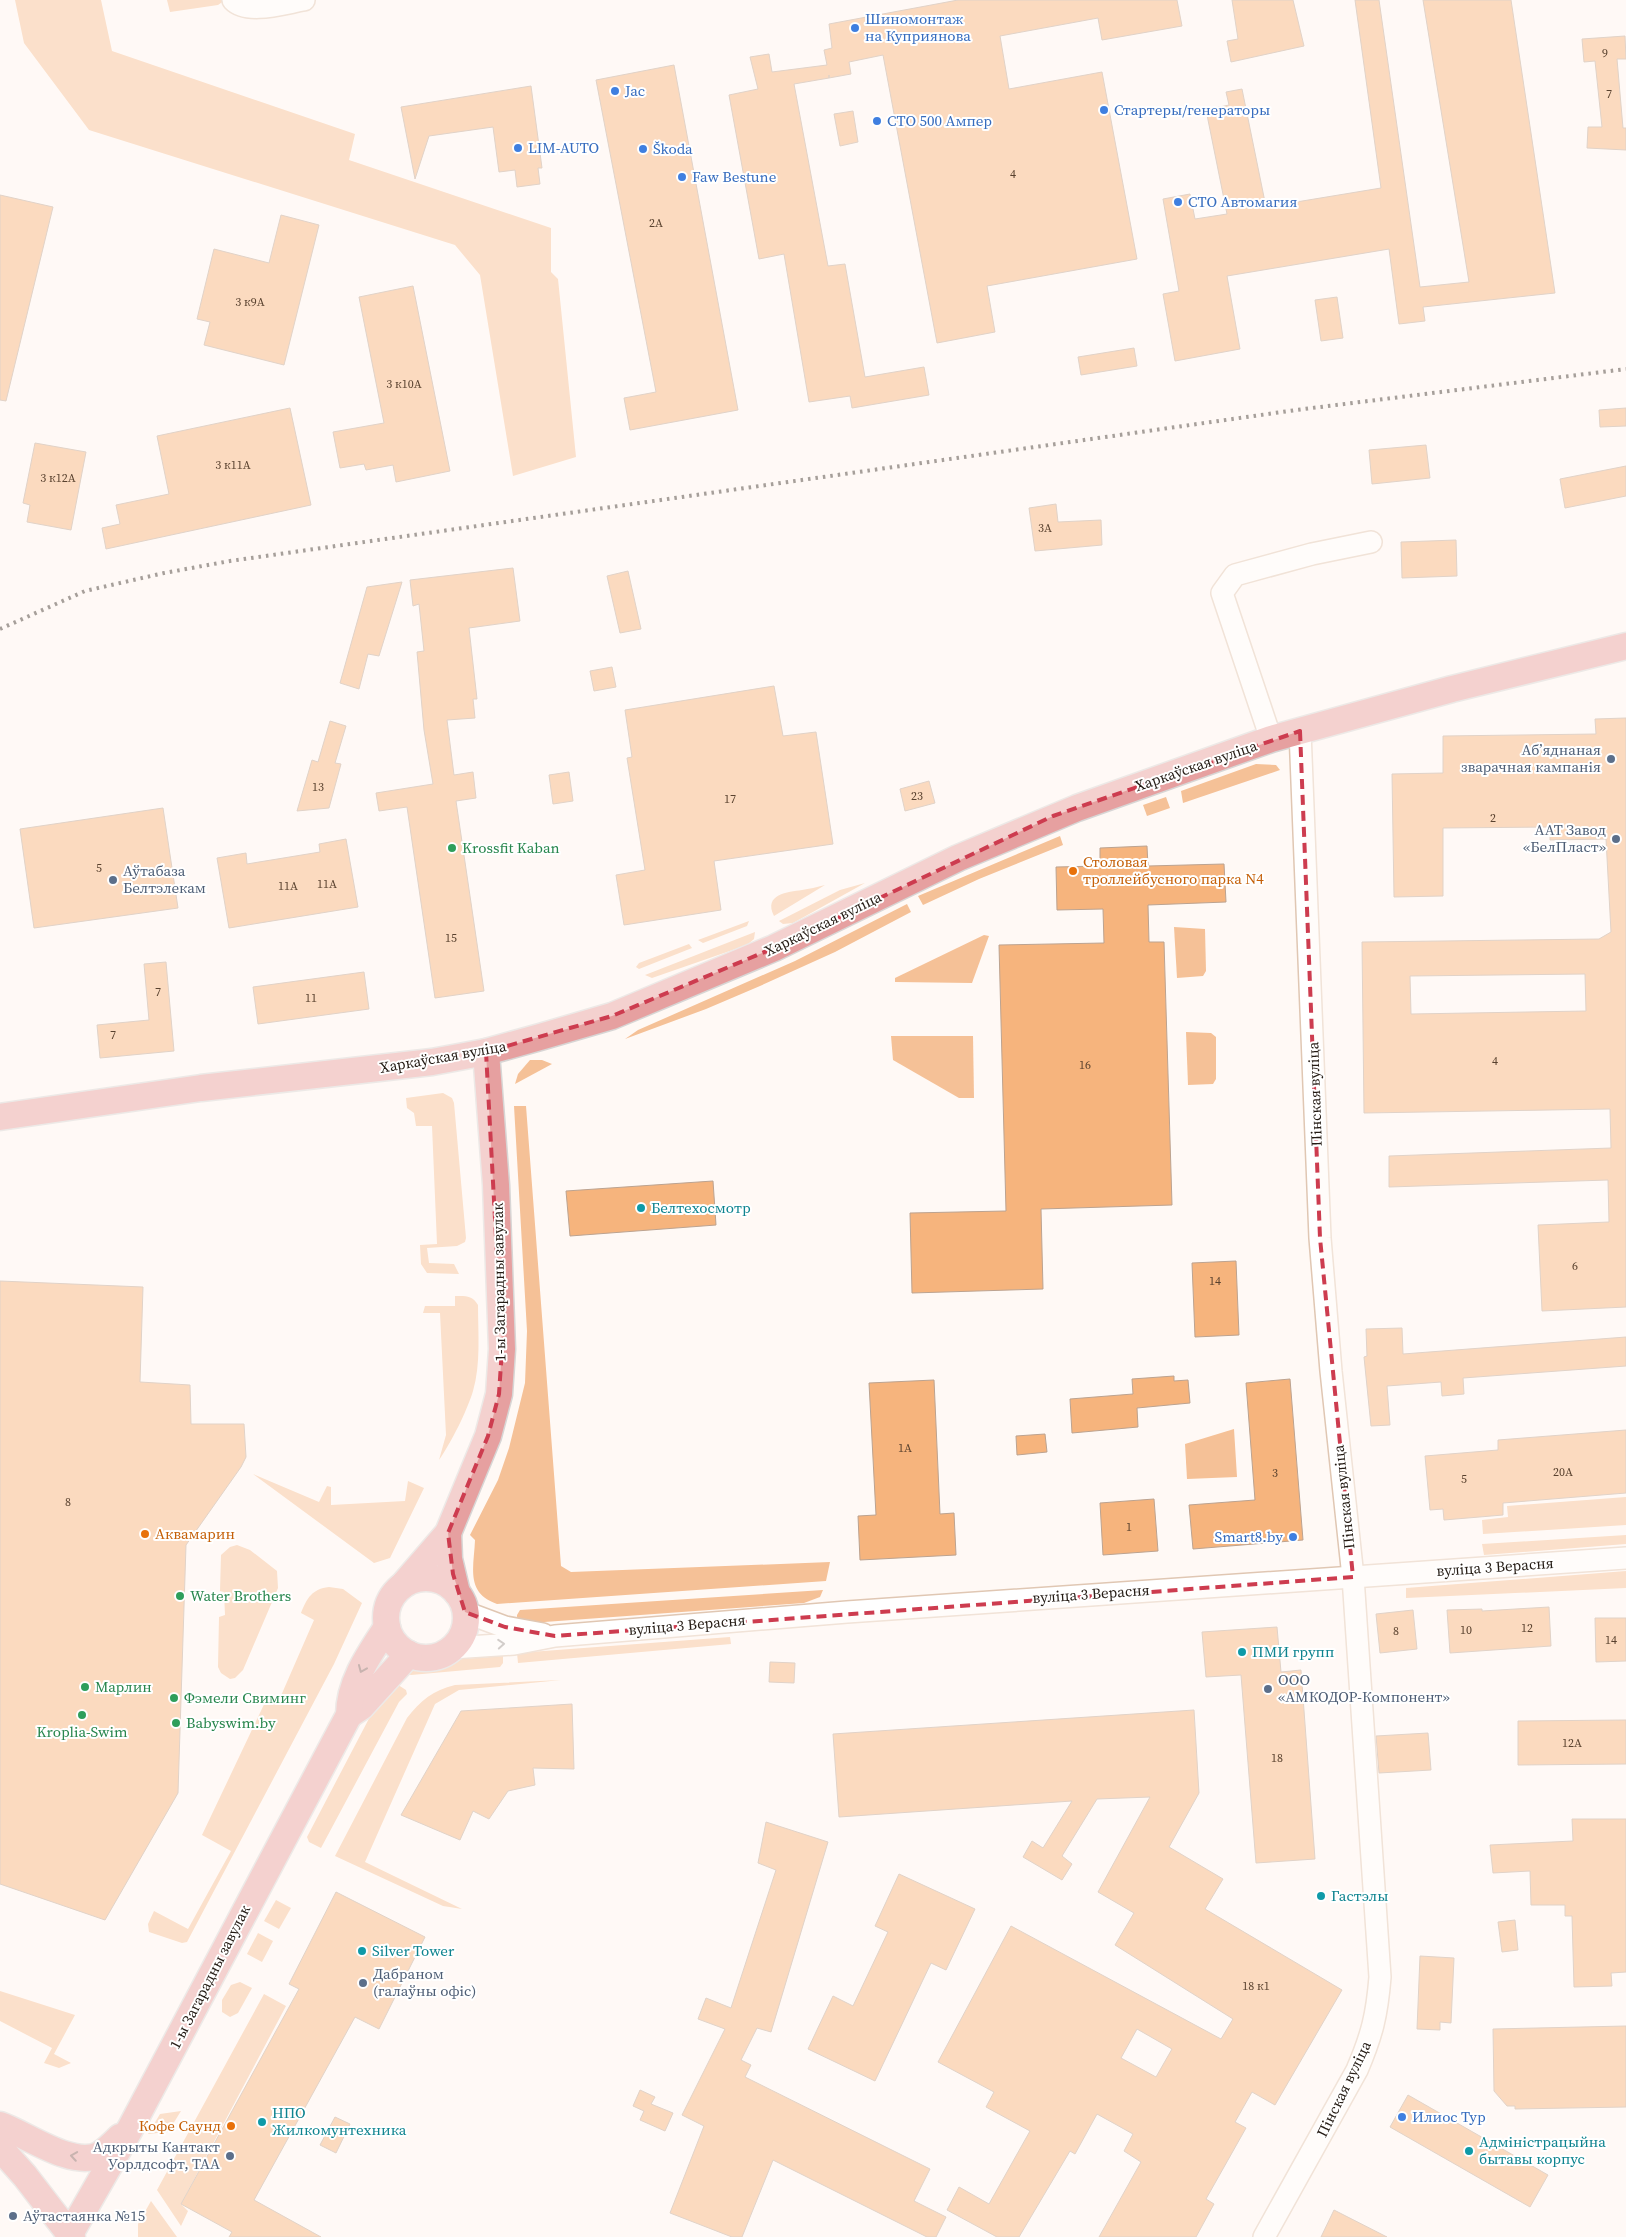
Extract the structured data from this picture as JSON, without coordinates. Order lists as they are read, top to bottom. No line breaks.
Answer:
{"streets":{"main road":["Харкаўская вуліца","1-ы Загарадны завулак"],"street":["Пінская вуліца","вуліца 3 Верасня"]},"crossings":[["Харкаўская вуліца","Пінская вуліца"],["Харкаўская вуліца","1-ы Загарадны завулак"],["Пінская вуліца","вуліца 3 Верасня"],["1-ы Загарадны завулак","вуліца 3 Верасня"]],"places":["Шиномонтаж на Куприянова","Jac","Стартеры/генераторы","СТО 500 Ампер","LIM-AUTO","Škoda","Faw Bestune","СТО Автомагия","Абʼяднаная зварачная кампанія","ААТ Завод «БелПласт»","Krossfit Kaban","Столовая троллейбусного парка N4","Аўтабаза Белтэлекам","Белтехосмотр","Аквамарин","Smart8.by","Water Brothers","ПМИ групп","Марлин","ООО «АМКОДОР-Компонент»","Фэмели Свиминг","Kroplia-Swim","Babyswim.by","Гастэлы","Silver Tower","Дабраном (галаўны офіс)","Илиос Тур","НПО Жилкомунтехника","Кофе Саунд","Адміністрацыйна бытавы корпус","Адкрыты Кантакт Уорлдсофт, ТАА","Аўтастаянка №15"],"house_numbers":["9","7","4","2А","3 к9А","3 к10А","3 к11А","3 к12А","3А","13","23","17","2","5","11А","11А","15","7","11","7","4","16","6","14","1А","20А","3","5","8","1","12","10","8","14","12А","18","18 к1"]}
